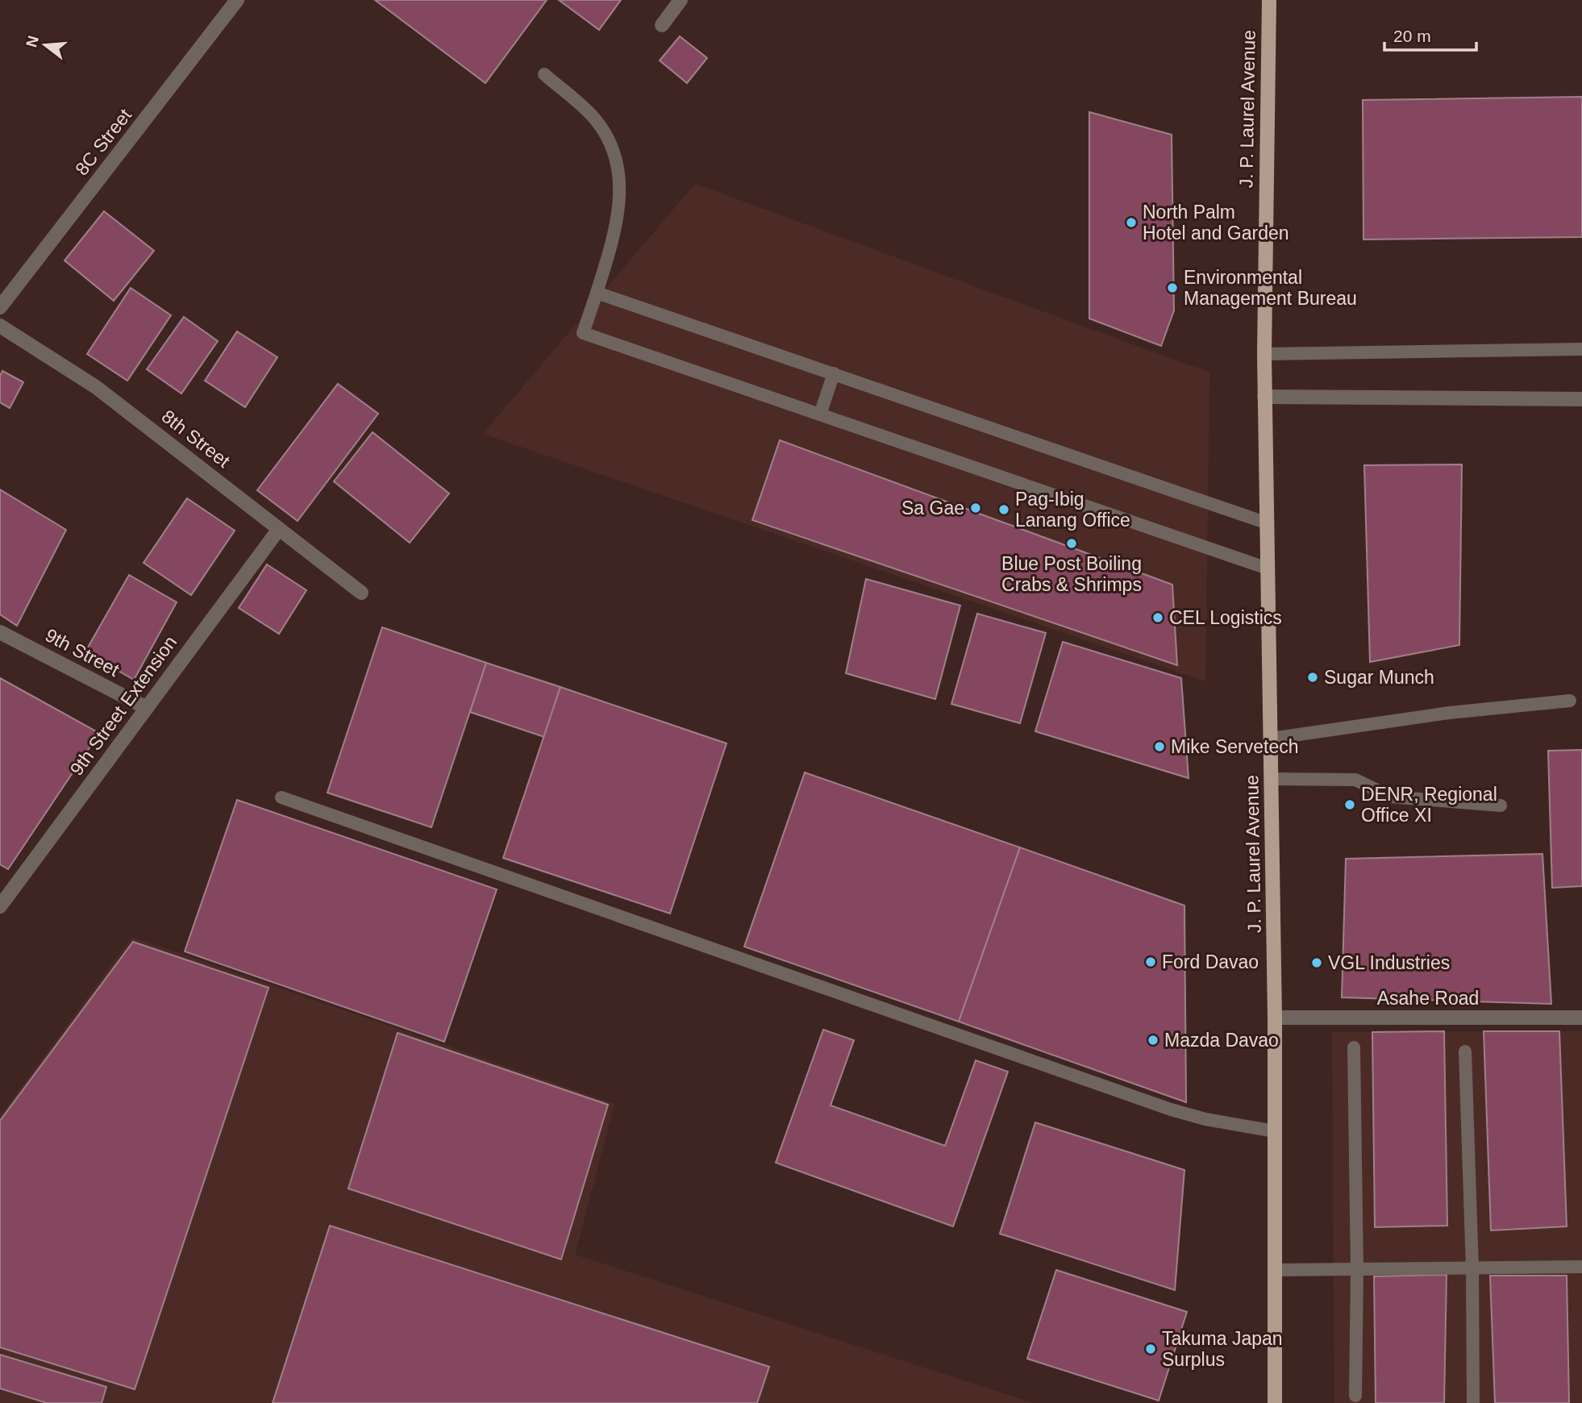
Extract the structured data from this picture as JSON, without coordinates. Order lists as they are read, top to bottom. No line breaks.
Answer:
{"streets":{"main road":["J. P. Laurel Avenue"],"street":["8C Street","8th Street","9th Street","9th Street Extension","Asahe Road"]},"crossings":[["J. P. Laurel Avenue","Asahe Road"],["8th Street","9th Street Extension"],["9th Street","9th Street Extension"]],"places":["North Palm Hotel and Garden","Environmental Management Bureau","Sa Gae","Pag-Ibig Lanang Office","Blue Post Boiling Crabs & Shrimps","CEL Logistics","Sugar Munch","Mike Servetech","DENR, Regional Office XI","Ford Davao","VGL Industries","Mazda Davao","Takuma Japan Surplus"],"scale_bar":"20 m","north":"left"}
